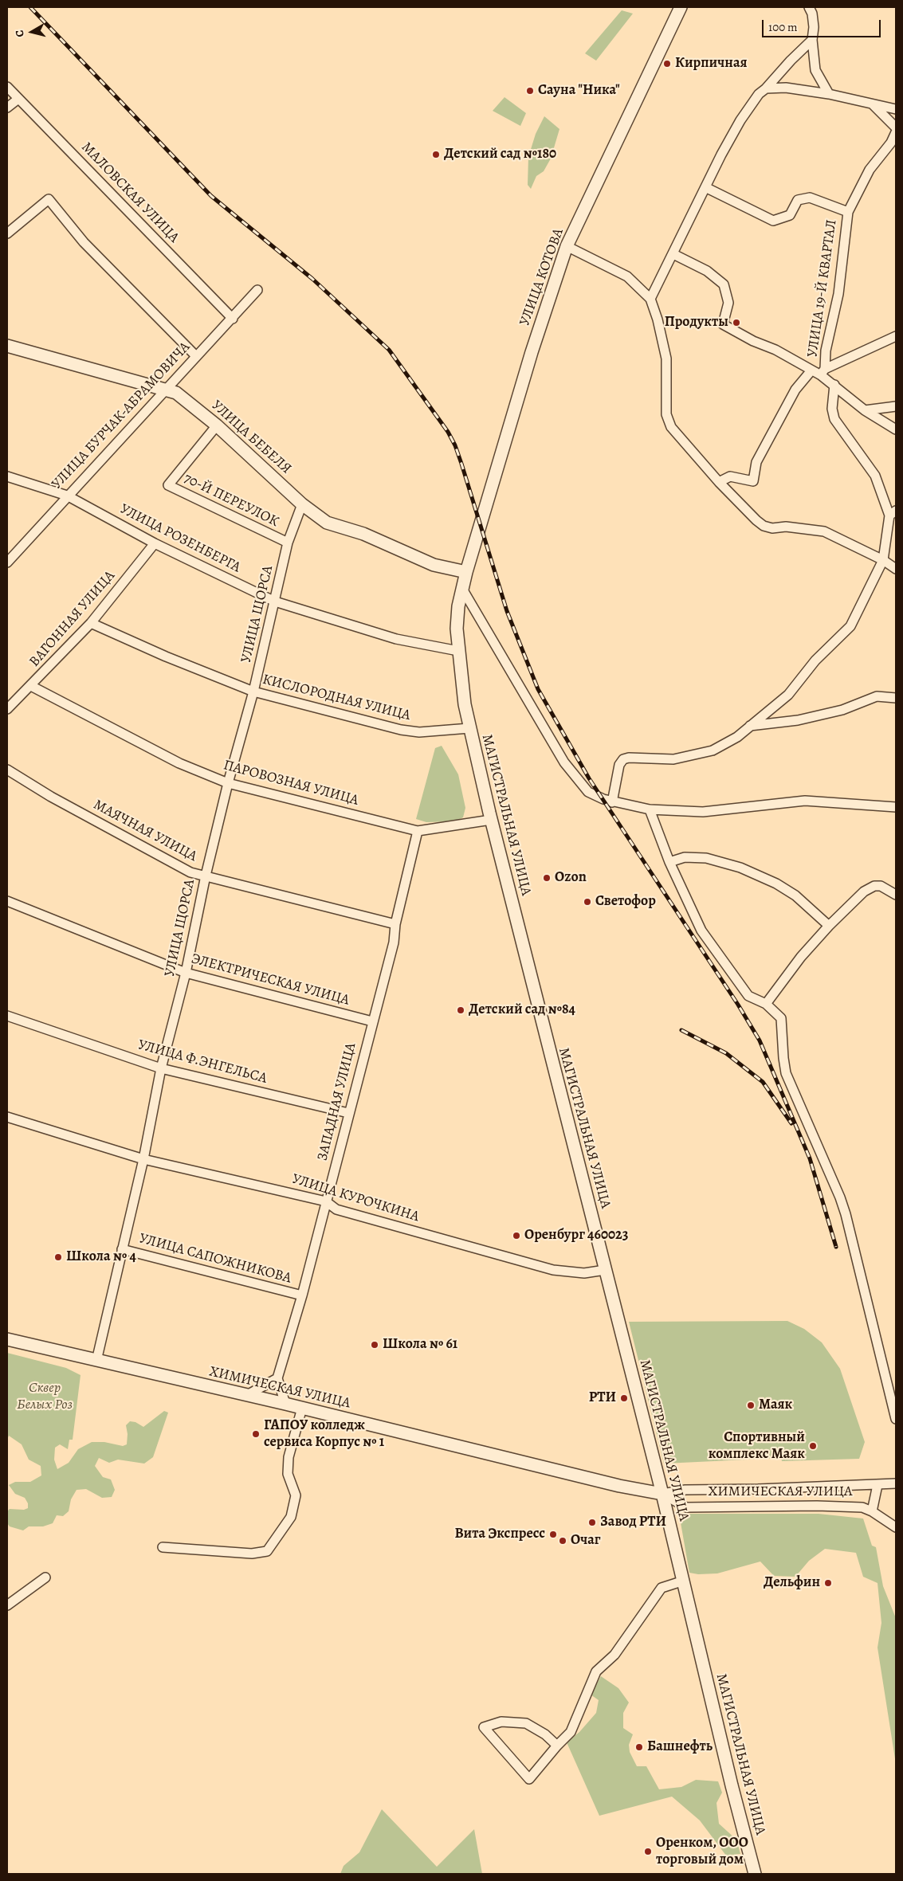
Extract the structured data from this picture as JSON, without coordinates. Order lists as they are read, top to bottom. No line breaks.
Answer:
{"streets":{"street":["МАЛОВСКАЯ УЛИЦА","УЛИЦА КОТОВА","УЛИЦА 19-Й КВАРТАЛ","УЛИЦА БУРЧАК-АБРАМОВИЧА","УЛИЦА БЕБЕЛЯ","70-Й ПЕРЕУЛОК","УЛИЦА РОЗЕНБЕРГА","УЛИЦА ЩОРСА","ВАГОННАЯ УЛИЦА","КИСЛОРОДНАЯ УЛИЦА","ПАРОВОЗНАЯ УЛИЦА","МАГИСТРАЛЬНАЯ УЛИЦА","МАЯЧНАЯ УЛИЦА","ЭЛЕКТРИЧЕСКАЯ УЛИЦА","УЛИЦА Ф.ЭНГЕЛЬСА","ЗАПАДНАЯ УЛИЦА","УЛИЦА КУРОЧКИНА","УЛИЦА САПОЖНИКОВА","ХИМИЧЕСКАЯ УЛИЦА"]},"crossings":[["МАЛОВСКАЯ УЛИЦА","УЛИЦА БУРЧАК-АБРАМОВИЧА"],["УЛИЦА КОТОВА","УЛИЦА БЕБЕЛЯ"],["УЛИЦА КОТОВА","МАГИСТРАЛЬНАЯ УЛИЦА"],["УЛИЦА БУРЧАК-АБРАМОВИЧА","УЛИЦА БЕБЕЛЯ"],["УЛИЦА БУРЧАК-АБРАМОВИЧА","УЛИЦА РОЗЕНБЕРГА"],["УЛИЦА БЕБЕЛЯ","70-Й ПЕРЕУЛОК"],["УЛИЦА БЕБЕЛЯ","УЛИЦА ЩОРСА"],["УЛИЦА БЕБЕЛЯ","МАГИСТРАЛЬНАЯ УЛИЦА"],["70-Й ПЕРЕУЛОК","УЛИЦА ЩОРСА"],["УЛИЦА РОЗЕНБЕРГА","УЛИЦА ЩОРСА"],["УЛИЦА РОЗЕНБЕРГА","ВАГОННАЯ УЛИЦА"],["УЛИЦА РОЗЕНБЕРГА","МАГИСТРАЛЬНАЯ УЛИЦА"],["УЛИЦА ЩОРСА","КИСЛОРОДНАЯ УЛИЦА"],["УЛИЦА ЩОРСА","ПАРОВОЗНАЯ УЛИЦА"],["УЛИЦА ЩОРСА","МАЯЧНАЯ УЛИЦА"],["УЛИЦА ЩОРСА","ЭЛЕКТРИЧЕСКАЯ УЛИЦА"],["УЛИЦА ЩОРСА","УЛИЦА Ф.ЭНГЕЛЬСА"],["УЛИЦА ЩОРСА","УЛИЦА КУРОЧКИНА"],["УЛИЦА ЩОРСА","УЛИЦА САПОЖНИКОВА"],["УЛИЦА ЩОРСА","ХИМИЧЕСКАЯ УЛИЦА"],["ВАГОННАЯ УЛИЦА","КИСЛОРОДНАЯ УЛИЦА"],["ВАГОННАЯ УЛИЦА","ПАРОВОЗНАЯ УЛИЦА"],["КИСЛОРОДНАЯ УЛИЦА","МАГИСТРАЛЬНАЯ УЛИЦА"],["ПАРОВОЗНАЯ УЛИЦА","МАГИСТРАЛЬНАЯ УЛИЦА"],["ПАРОВОЗНАЯ УЛИЦА","ЗАПАДНАЯ УЛИЦА"],["МАГИСТРАЛЬНАЯ УЛИЦА","УЛИЦА КУРОЧКИНА"],["МАГИСТРАЛЬНАЯ УЛИЦА","ХИМИЧЕСКАЯ УЛИЦА"],["МАЯЧНАЯ УЛИЦА","ЗАПАДНАЯ УЛИЦА"],["ЭЛЕКТРИЧЕСКАЯ УЛИЦА","ЗАПАДНАЯ УЛИЦА"],["УЛИЦА Ф.ЭНГЕЛЬСА","ЗАПАДНАЯ УЛИЦА"],["ЗАПАДНАЯ УЛИЦА","УЛИЦА КУРОЧКИНА"],["ЗАПАДНАЯ УЛИЦА","УЛИЦА САПОЖНИКОВА"]],"parks":["Сквер Белых Роз"],"places":["Кирпичная","Сауна \"Ника\"","Детский сад №180","Продукты","Ozon","Светофор","Детский сад №84","Оренбург 460023","Школа № 4","Школа № 61","РТИ","Маяк","ГАПОУ колледж сервиса Корпус № 1","Спортивный комплекс Маяк","Завод РТИ","Вита Экспресс","Очаг","Дельфин","Башнефть","Оренком, ООО торговый дом"],"scale_bar":"100 m","north":"left"}
